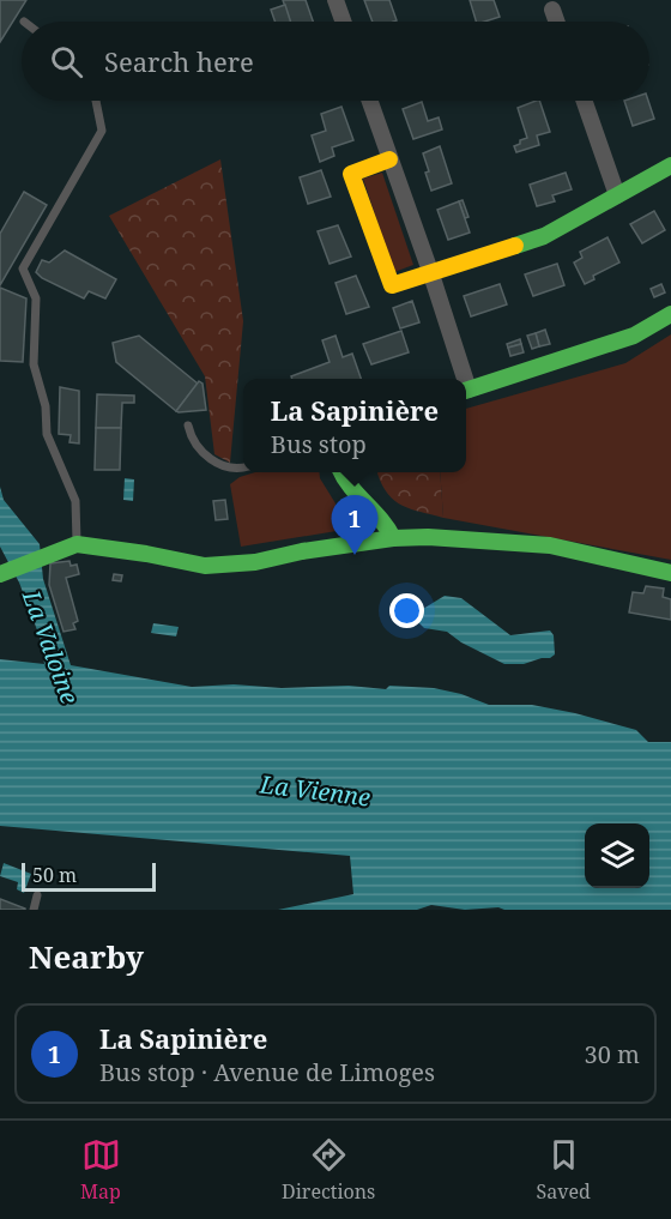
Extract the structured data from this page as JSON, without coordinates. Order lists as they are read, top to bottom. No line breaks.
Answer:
{"water":["La Valoine","La Vienne"],"scale_bar":"50 m","page":{"search":"Search here","popup":["La Sapinière","Bus stop"],"pins":"1","scale":"50 m","heading":"Nearby","list":[{"mark":"1","name":"La Sapinière","note":"Bus stop · Avenue de Limoges","value":"30 m"}],"nav":["Map","Directions","Saved"]}}
